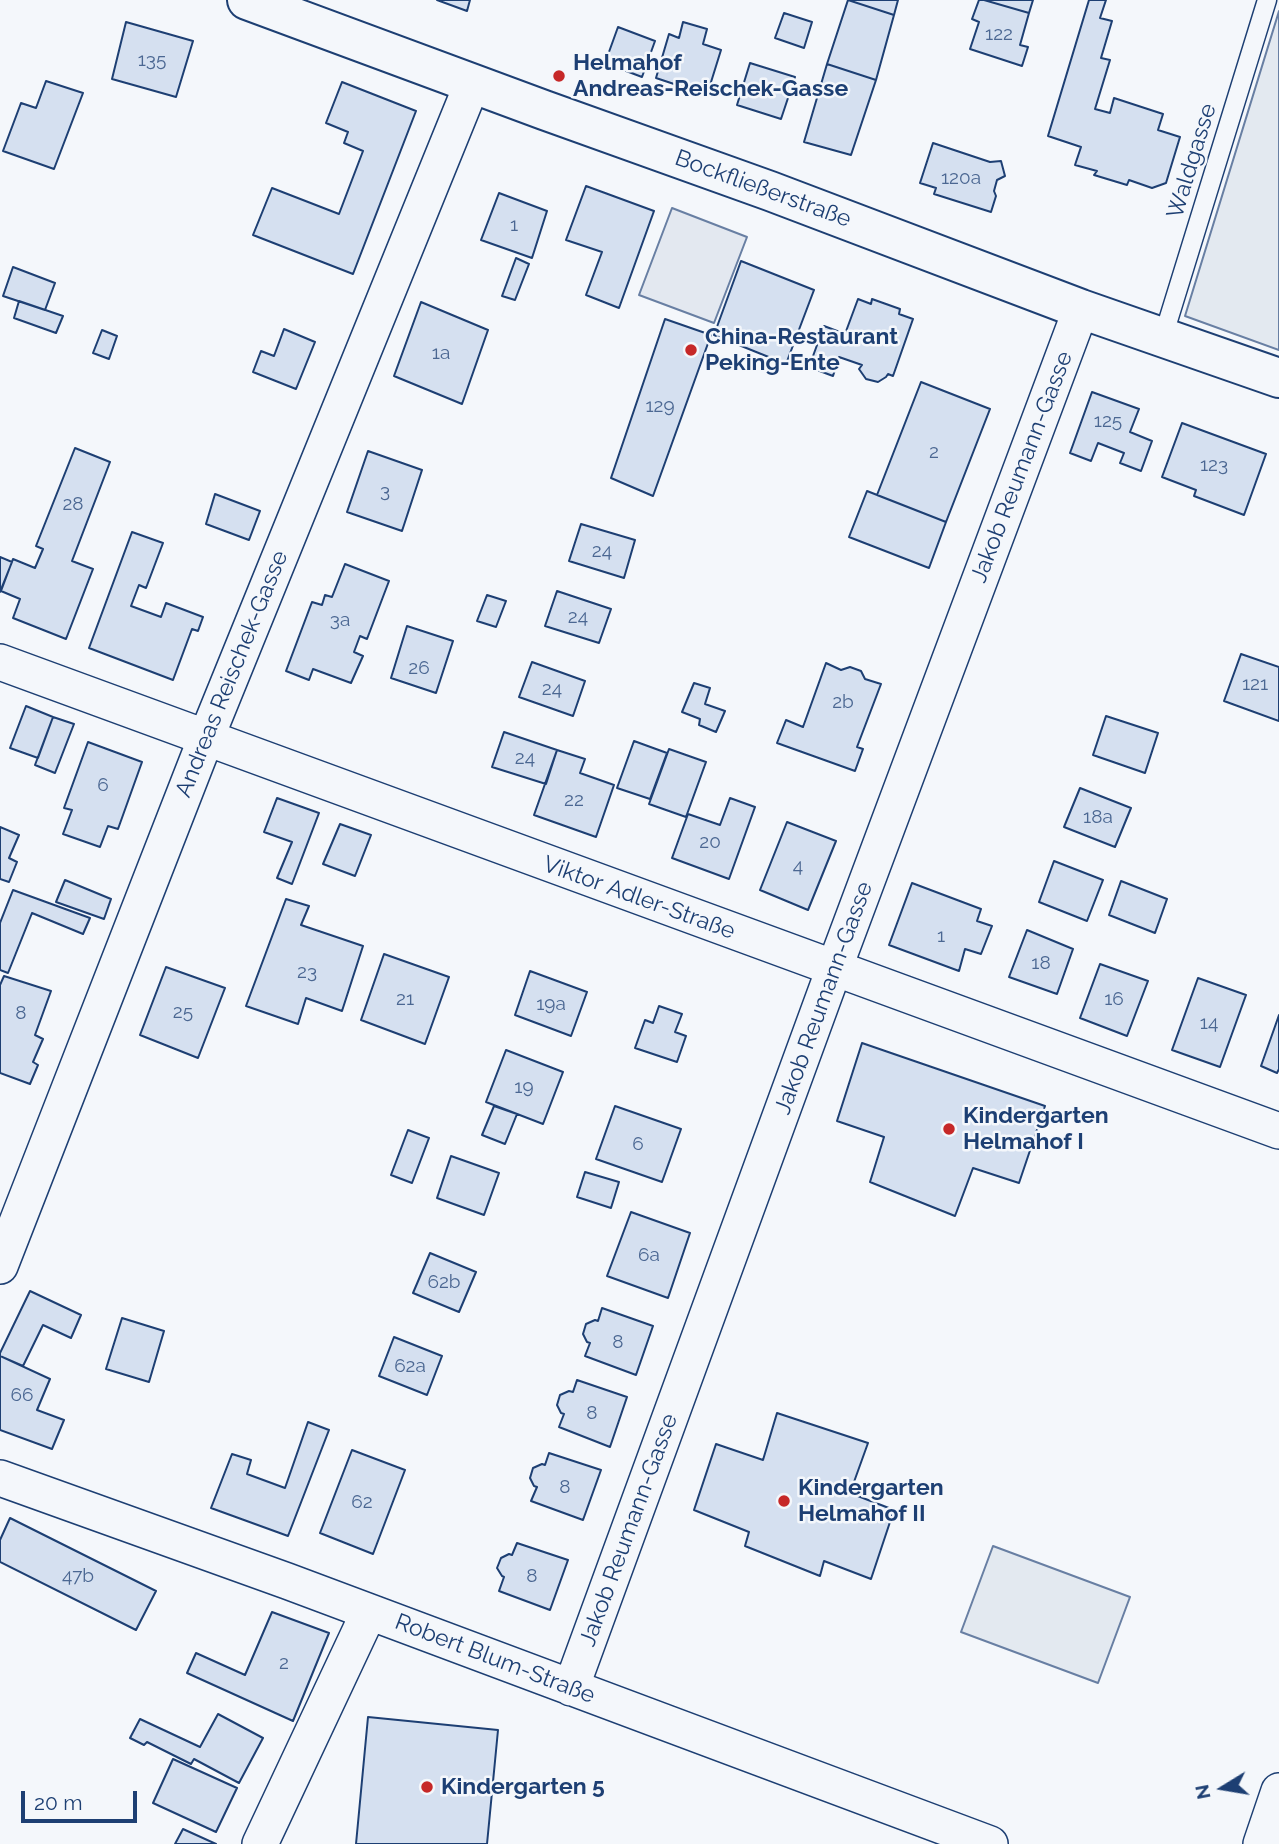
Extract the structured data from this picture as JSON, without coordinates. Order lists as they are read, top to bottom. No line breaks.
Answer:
{"streets":{"main road":["Bockfließerstraße"],"street":["Jakob Reumann-Gasse","Andreas Reischek-Gasse","Viktor Adler-Straße","Robert Blum-Straße"],"lane":["Waldgasse"]},"crossings":[["Waldgasse","Bockfließerstraße"],["Bockfließerstraße","Jakob Reumann-Gasse"],["Bockfließerstraße","Andreas Reischek-Gasse"],["Jakob Reumann-Gasse","Viktor Adler-Straße"],["Jakob Reumann-Gasse","Robert Blum-Straße"],["Andreas Reischek-Gasse","Viktor Adler-Straße"]],"places":["Helmahof Andreas-Reischek-Gasse","China-Restaurant Peking-Ente","Kindergarten Helmahof I","Kindergarten Helmahof II","Kindergarten 5"],"house_numbers":["122","135","120a","1","1a","129","125","2","123","3","28","24","24","3a","26","121","24","2b","24","6","22","18a","20","4","1","18","23","21","16","19a","25","8","14","19","6","6a","62b","8","62a","66","8","8","62","47b","8","2"],"scale_bar":"20 m","north":"left"}
